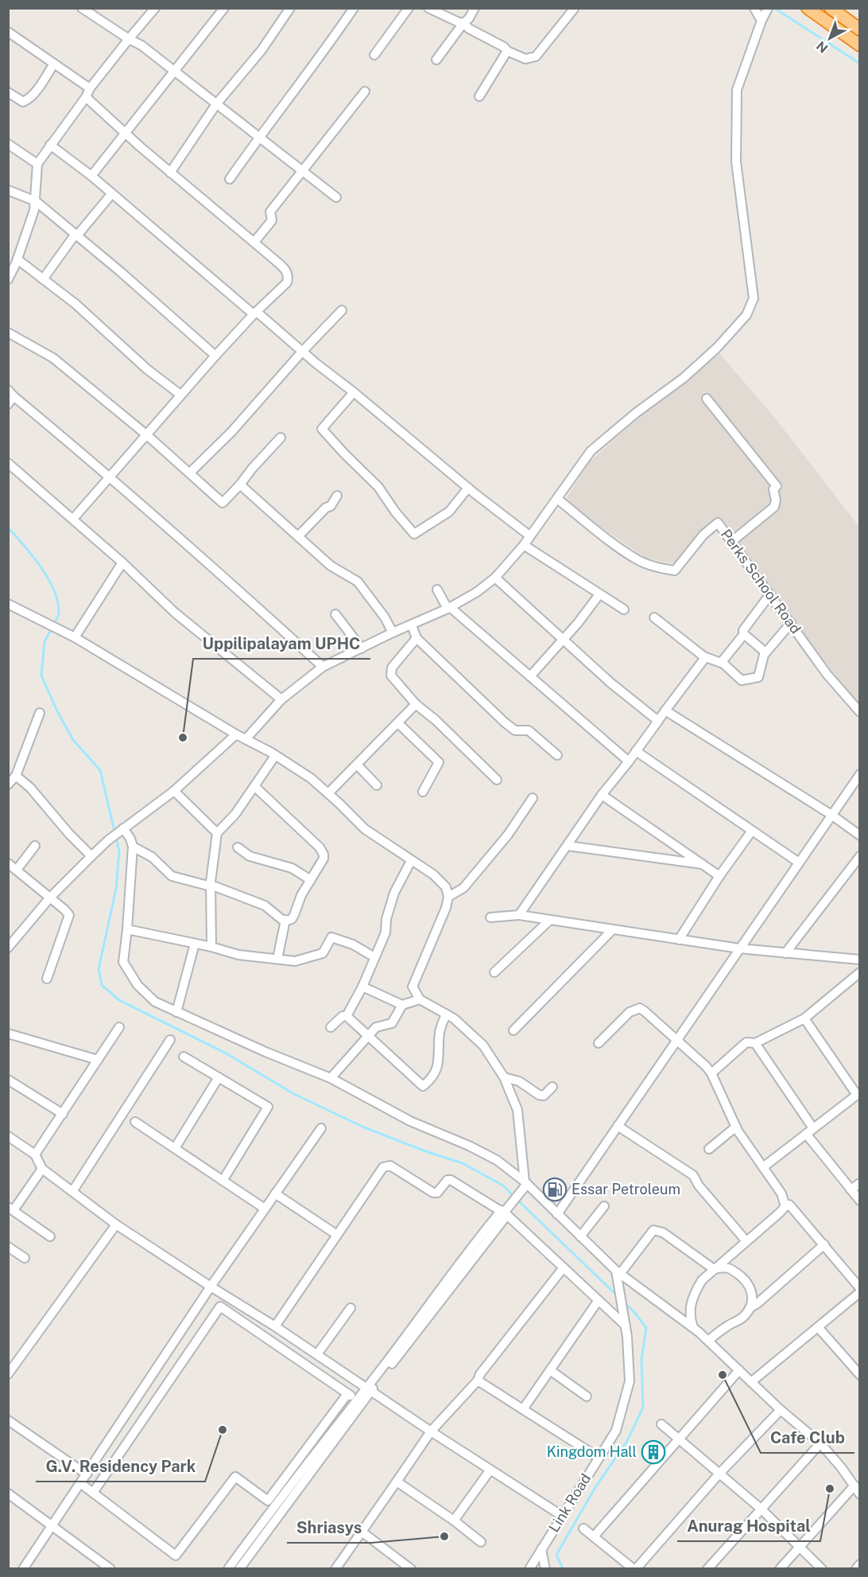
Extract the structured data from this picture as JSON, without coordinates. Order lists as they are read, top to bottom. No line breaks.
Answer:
{"streets":{"street":["Perks School Road","Link Road"]},"places":{"other":["Uppilipalayam UPHC","Cafe Club","G.V. Residency Park","Anurag Hospital","Shriasys"],"fuel station":["Essar Petroleum"],"building":["Kingdom Hall"]},"north":"bottom left"}
